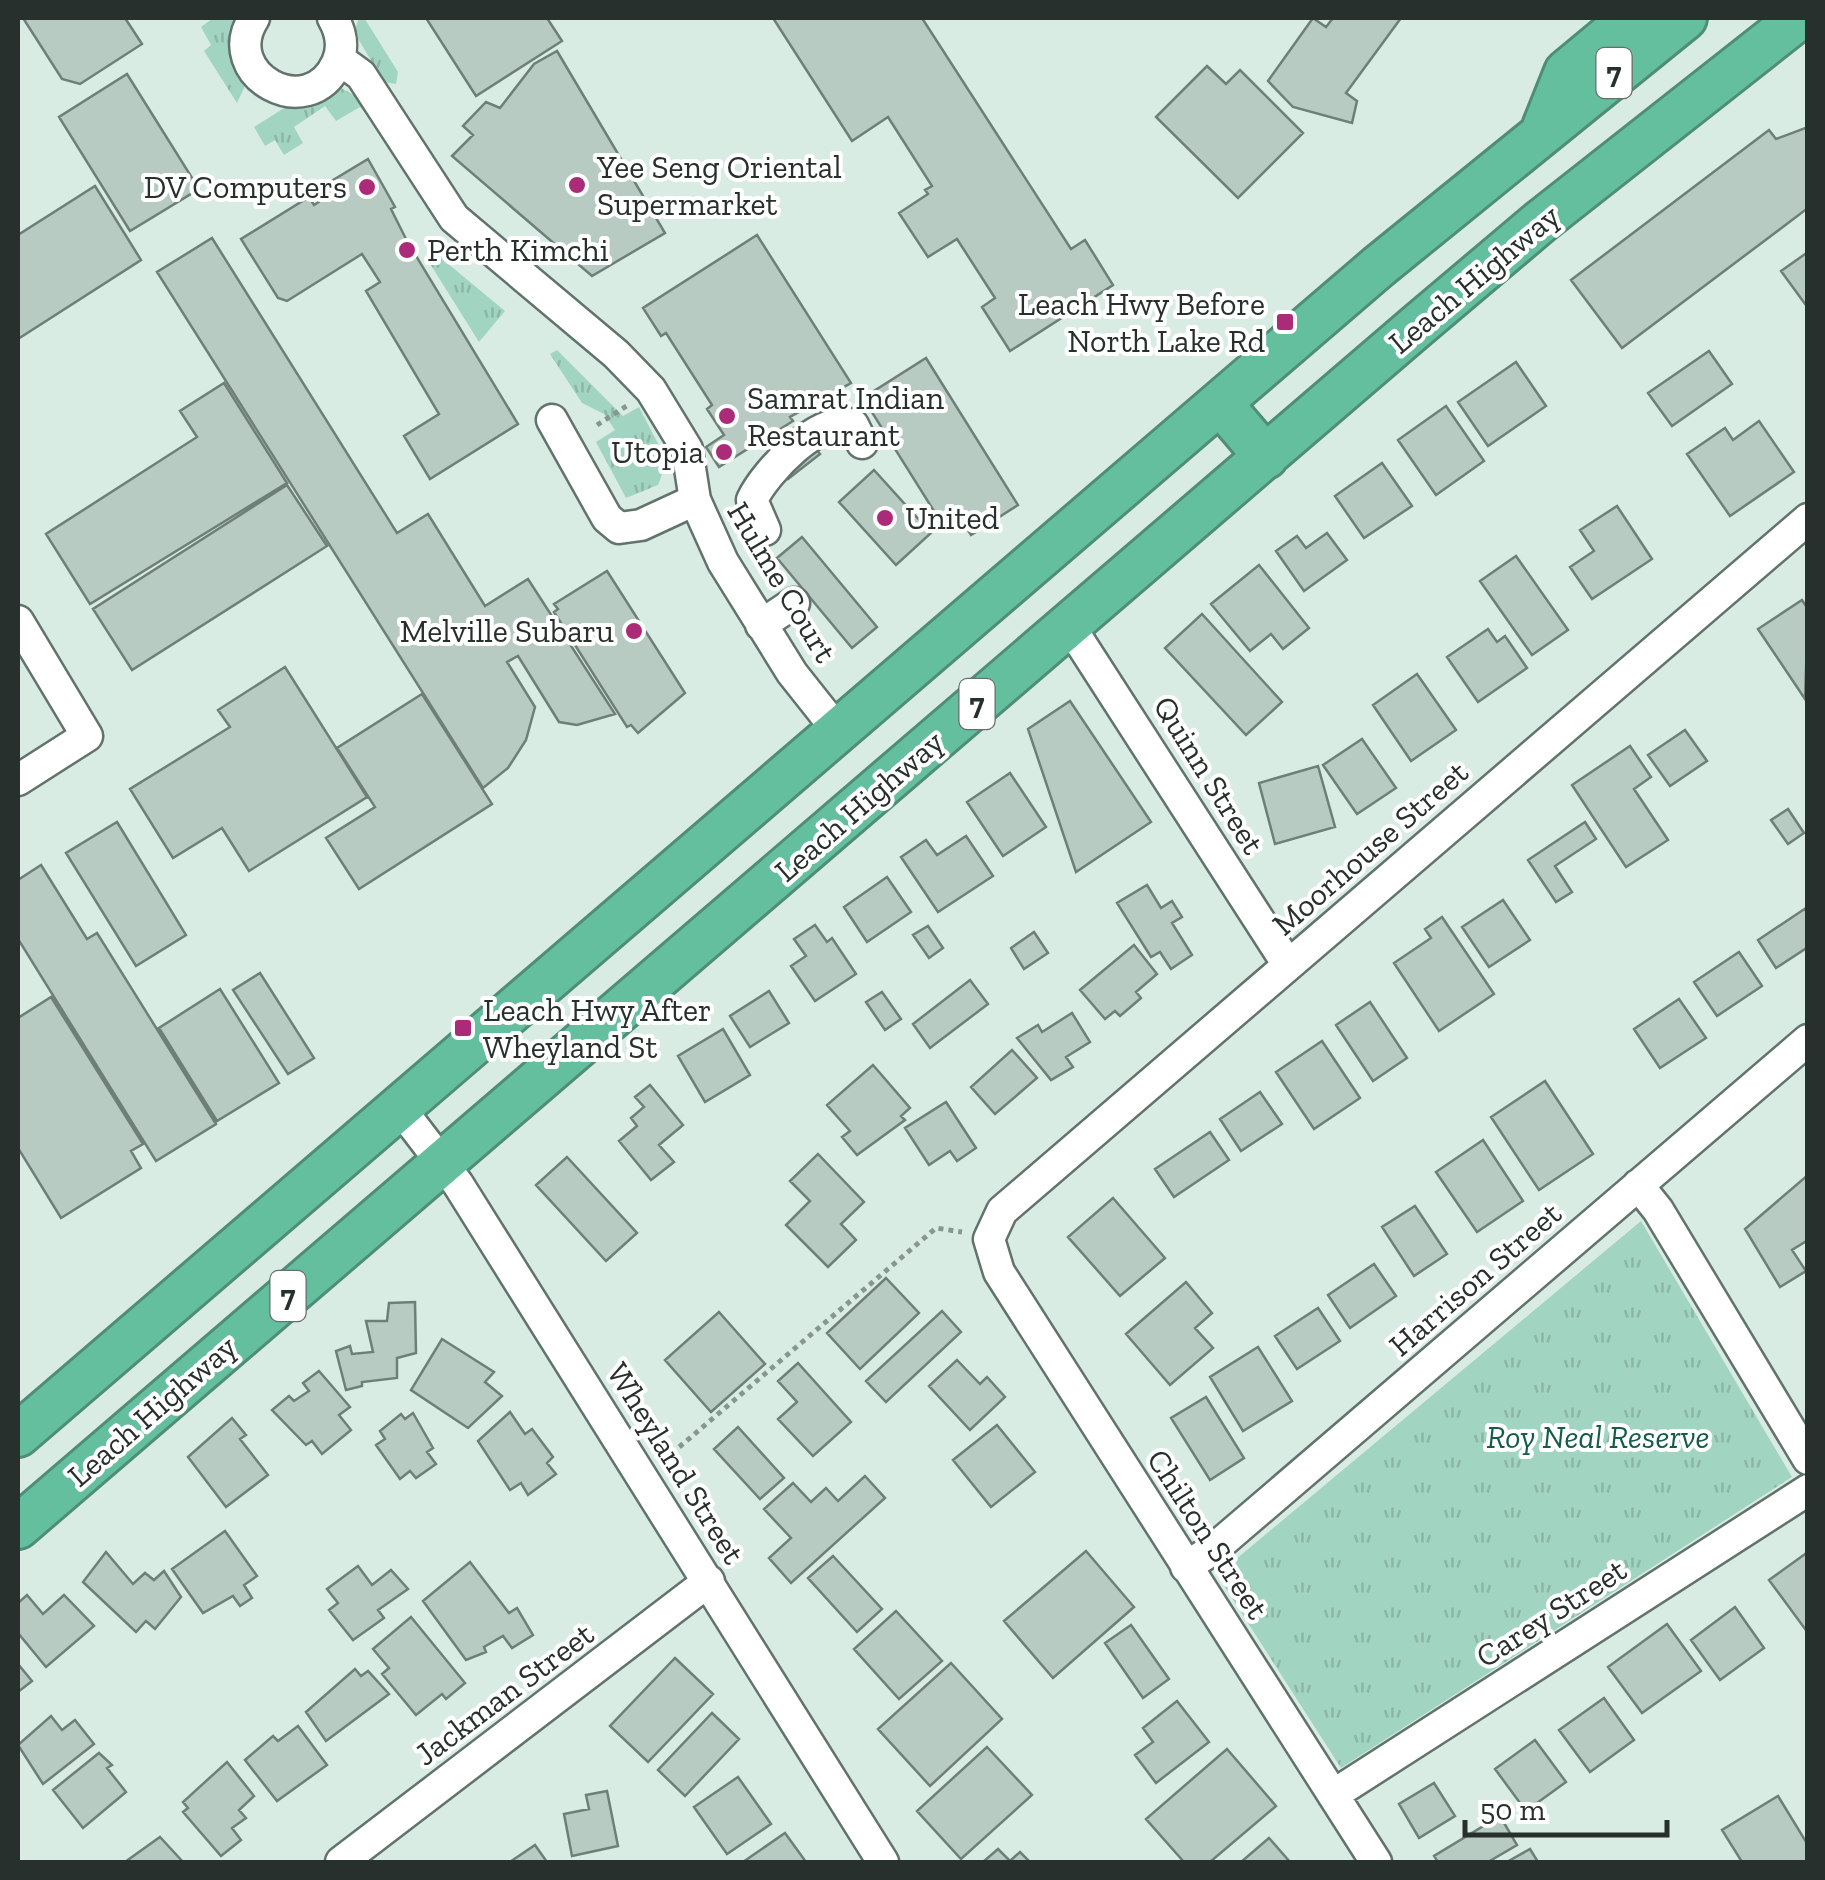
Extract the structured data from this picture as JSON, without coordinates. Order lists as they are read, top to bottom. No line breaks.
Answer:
{"streets":{"highway":["7","Leach Highway"],"street":["Hulme Court","Quinn Street","Moorhouse Street","Harrison Street","Wheyland Street","Chilton Street","Carey Street","Jackman Street"]},"crossings":[["7","Hulme Court"],["7","Wheyland Street"],["Leach Highway","Quinn Street"],["Leach Highway","Wheyland Street"],["Quinn Street","Moorhouse Street"],["Moorhouse Street","Chilton Street"],["Harrison Street","Chilton Street"],["Wheyland Street","Jackman Street"],["Chilton Street","Carey Street"]],"parks":["Roy Neal Reserve"],"places":{"other":["Yee Seng Oriental Supermarket","DV Computers","Perth Kimchi","Samrat Indian Restaurant","Utopia","United","Melville Subaru"],"transit":["Leach Hwy Before North Lake Rd","Leach Hwy After Wheyland St"]},"scale_bar":"50 m"}
